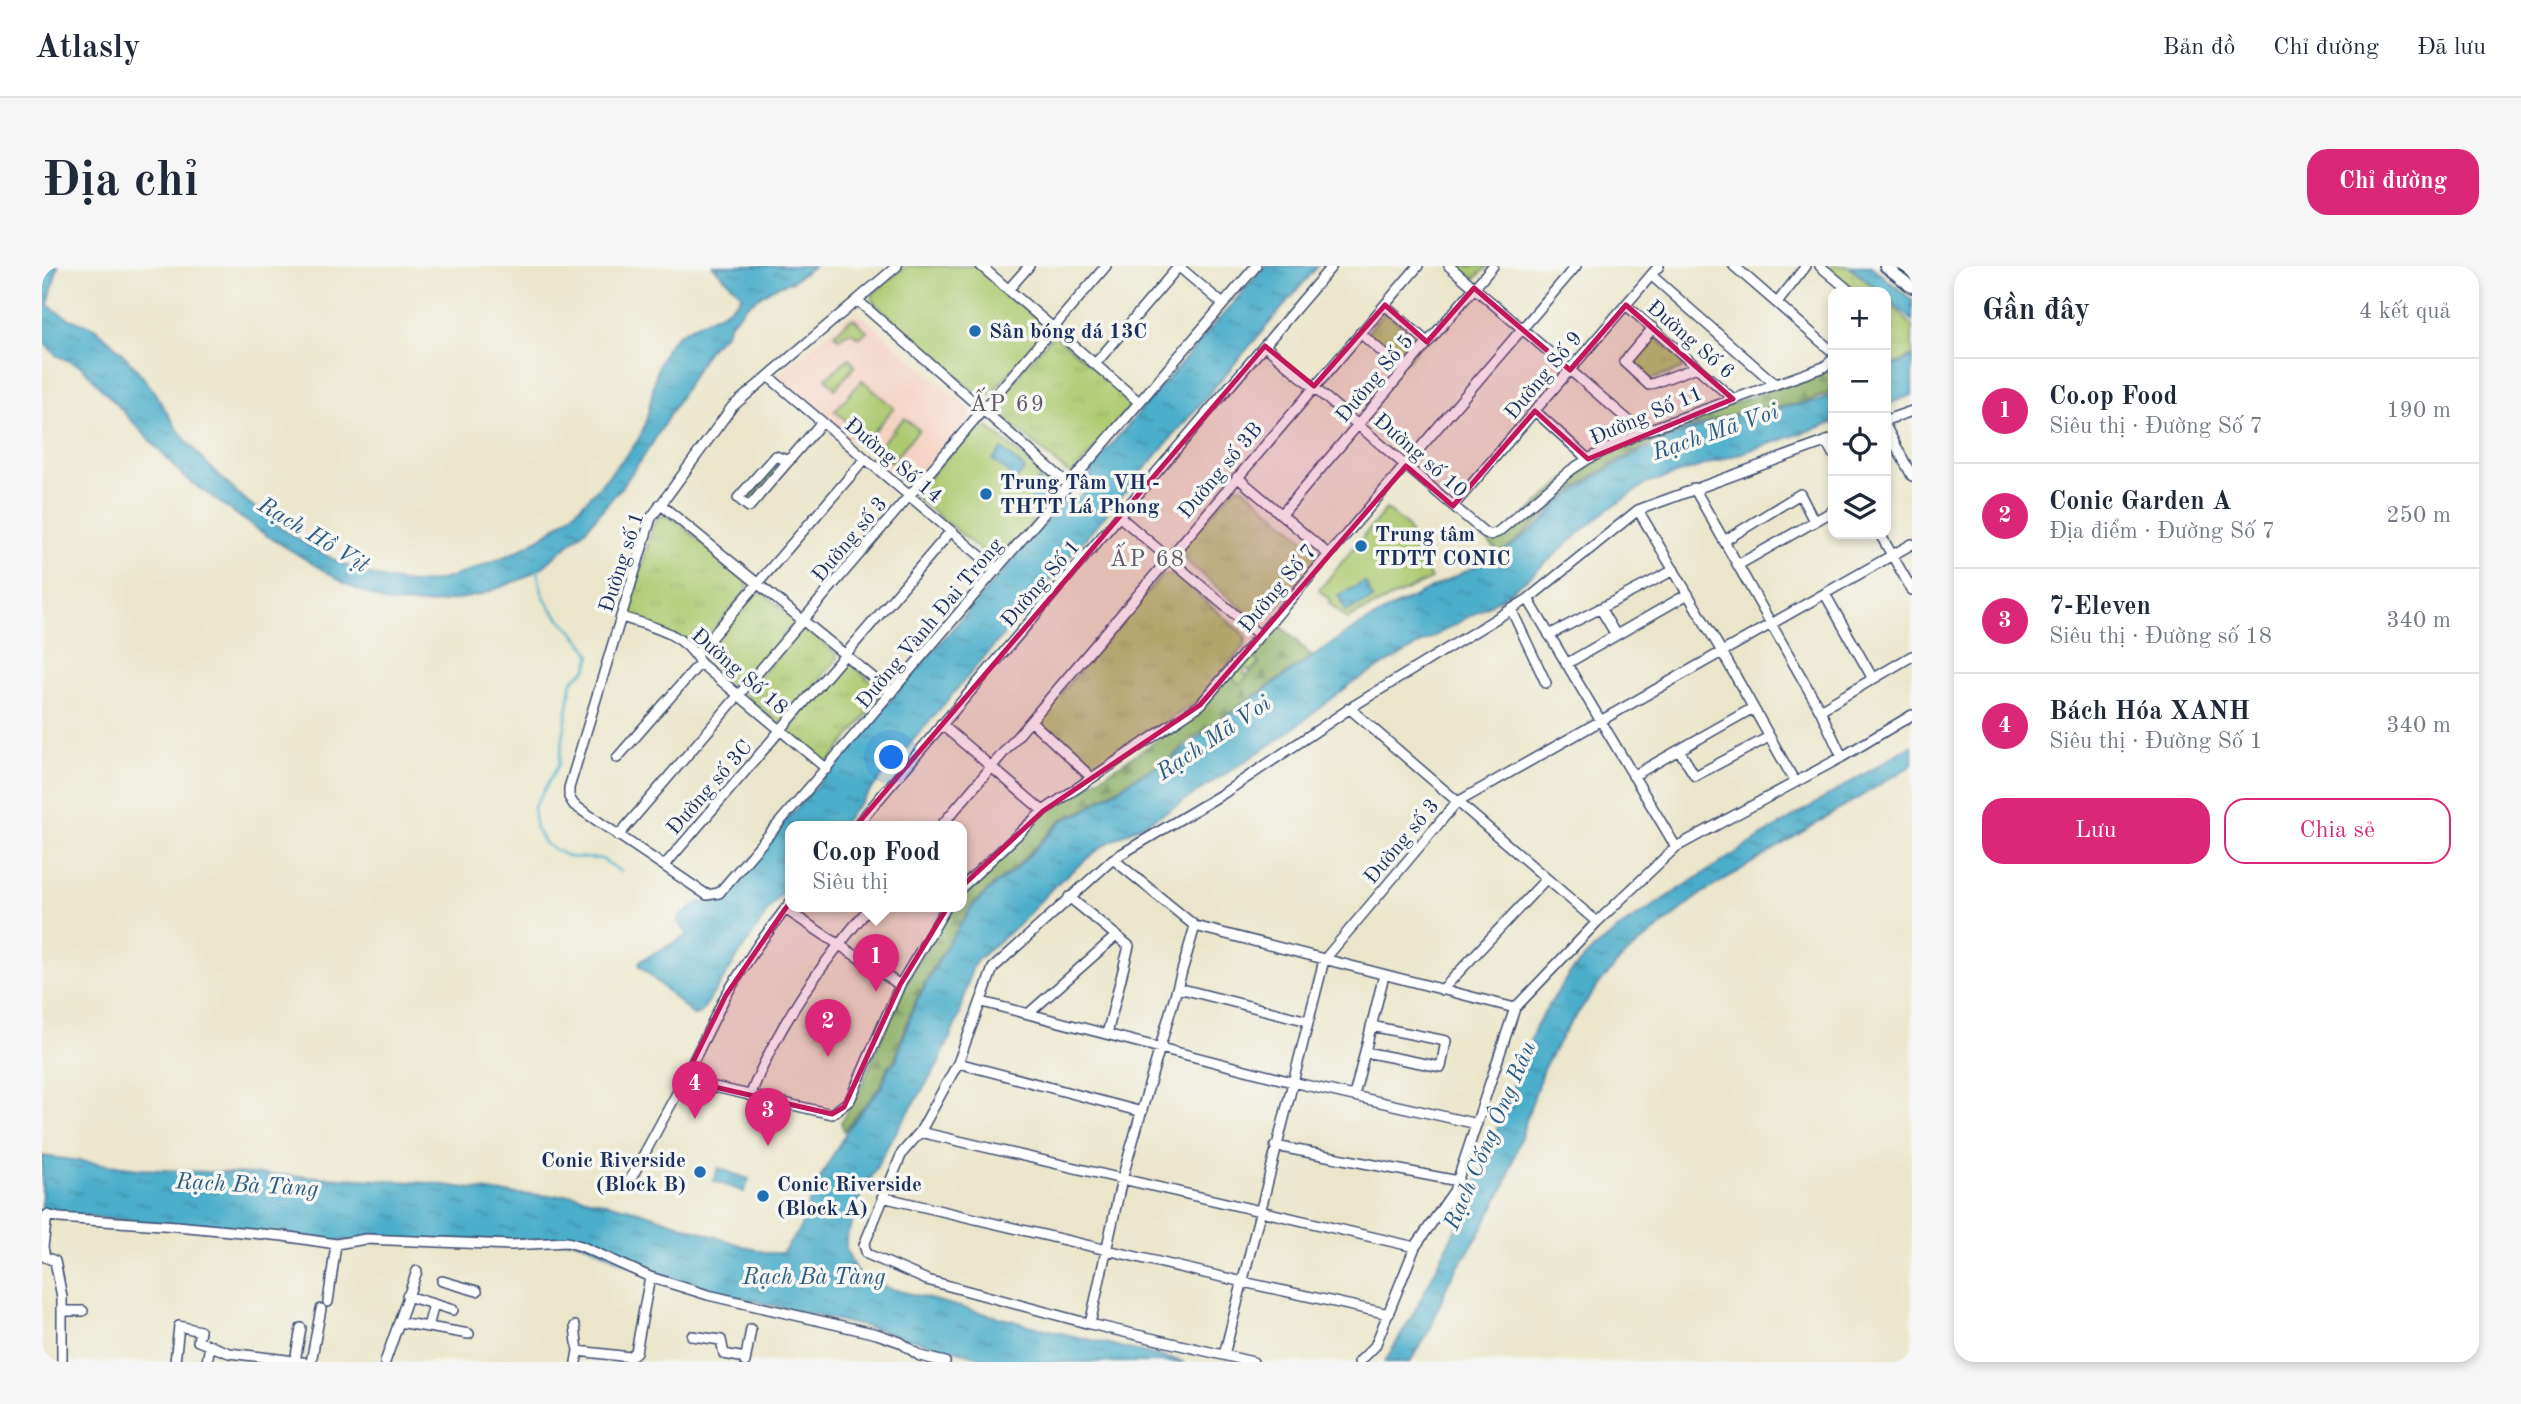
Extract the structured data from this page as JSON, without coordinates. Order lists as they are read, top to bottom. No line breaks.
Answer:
{"streets":{"street":["Đường Số 6","Đường Số 9","Đường Số 5","Đường Số 11","Đường số 10","Đường Số 14","Đường số 3B","Đường số 3","Đường số 1","Đường Số 1","Đường Số 7","Đường Vành Đai Trong","Đường Số 18","Đường số 3C"]},"crossings":[["Đường Số 6","Đường Số 9"],["Đường Số 6","Đường Số 11"],["Đường Số 9","Đường số 10"],["Đường Số 5","Đường số 10"],["Đường Số 11","Đường số 10"],["Đường số 10","Đường số 3B"],["Đường số 10","Đường Số 1"],["Đường số 10","Đường Số 7"],["Đường Số 14","Đường số 3"],["Đường Số 14","Đường số 1"],["Đường Số 14","Đường Vành Đai Trong"],["Đường số 3","Đường số 1"],["Đường số 3","Đường Số 18"],["Đường số 1","Đường Vành Đai Trong"],["Đường số 1","Đường Số 18"],["Đường số 1","Đường số 3C"],["Đường Vành Đai Trong","Đường Số 18"],["Đường Số 18","Đường số 3C"]],"districts":["ẤP 69","ẤP 68"],"water":["Rạch Mã Voi","Rạch Hồ Vịt","Rạch Cống Ông Râu","Rạch Bà Tàng"],"places":["Sân bóng đá 13C","Trung Tâm VH - THTT Lá Phong","Trung tâm TDTT CONIC","Conic Riverside (Block B)","Conic Riverside (Block A)"],"page":{"header":"Atlasly","nav":["Bản đồ","Chỉ đường","Đã lưu"],"buttons":["Chỉ đường",["Lưu","Chia sẻ"]],"title":"Địa chỉ","heading":["Gần đây","4 kết quả"],"map_buttons":["+","−"],"list":[{"mark":"1","name":"Co.op Food","note":"Siêu thị · Đường Số 7","value":"190 m"},{"mark":"2","name":"Conic Garden A","note":"Địa điểm · Đường Số 7","value":"250 m"},{"mark":"3","name":"7-Eleven","note":"Siêu thị · Đường số 18","value":"340 m"},{"mark":"4","name":"Bách Hóa XANH","note":"Siêu thị · Đường Số 1","value":"340 m"}],"popup":["Co.op Food","Siêu thị"],"pins":["1","2","4","3"]}}
